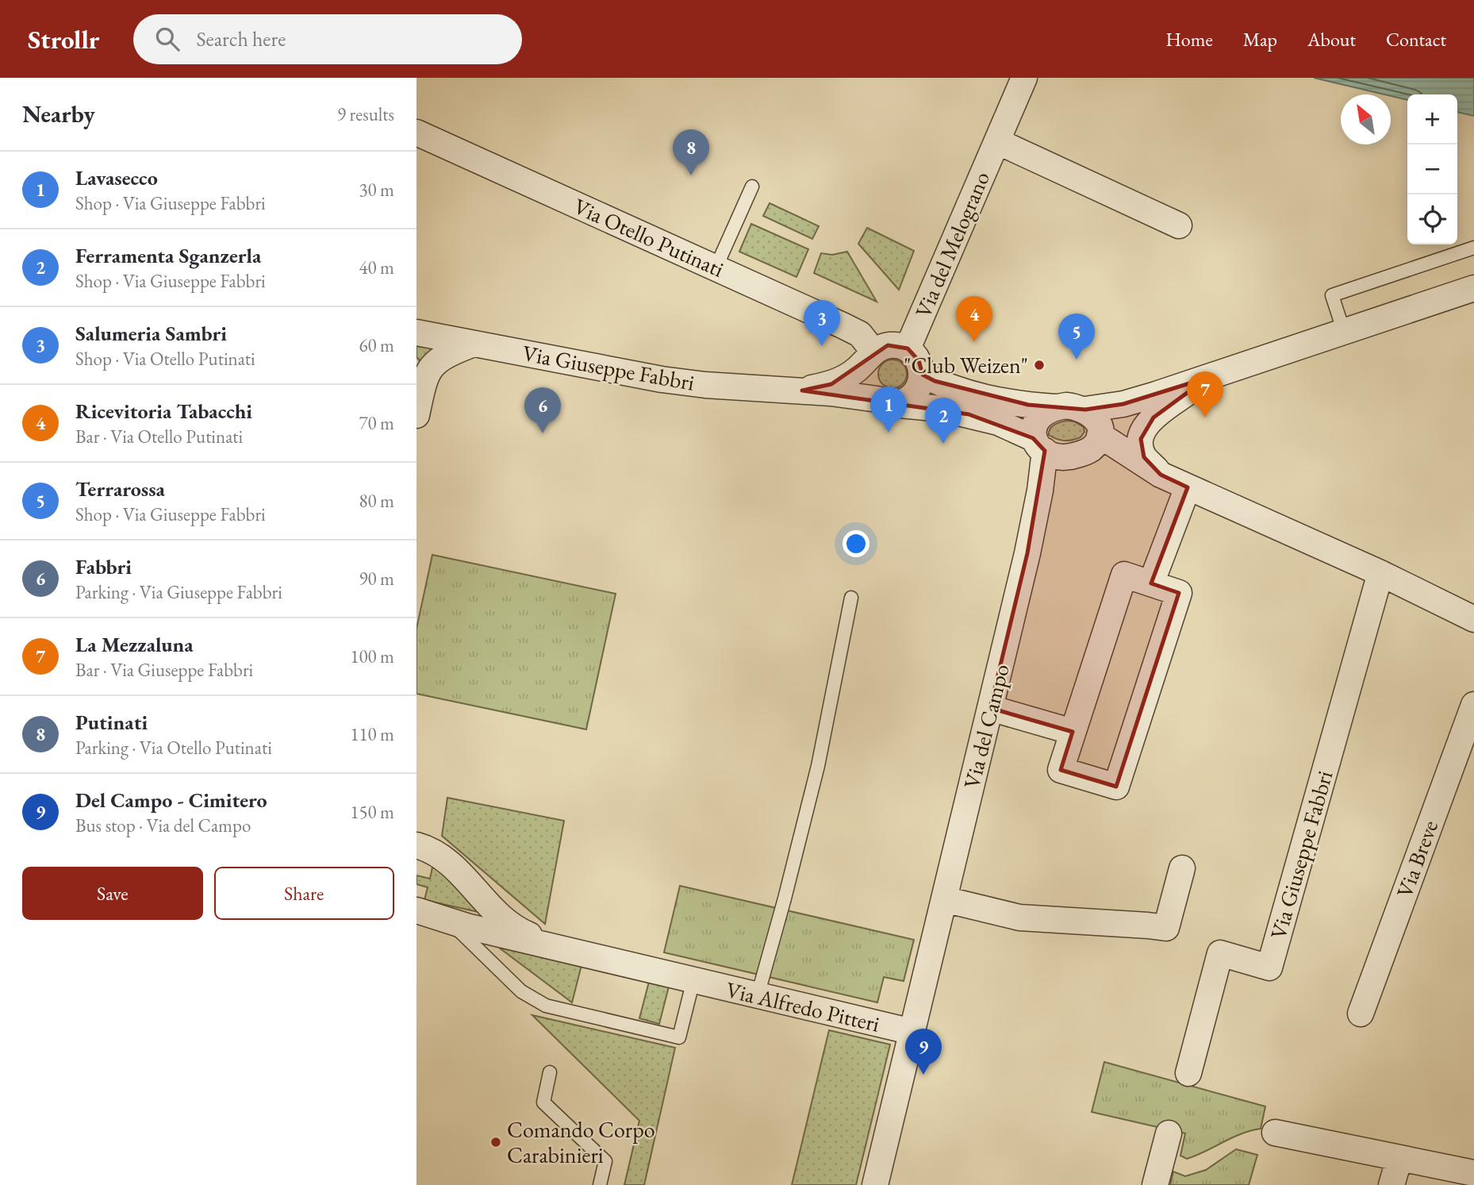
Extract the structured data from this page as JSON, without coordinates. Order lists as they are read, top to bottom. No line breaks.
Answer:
{"streets":{"street":["Via Otello Putinati","Via del Melograno","Via Giuseppe Fabbri","Via del Campo","Via Breve","Via Alfredo Pitteri"]},"crossings":[["Via Otello Putinati","Via del Melograno"],["Via Otello Putinati","Via Giuseppe Fabbri"],["Via del Melograno","Via Giuseppe Fabbri"],["Via Giuseppe Fabbri","Via del Campo"],["Via del Campo","Via Alfredo Pitteri"]],"places":["\"Club Weizen\"","Comando Corpo Carabinieri"],"north":"top left","page":{"header":"Strollr","search":"Search here","nav":["Home","Map","About","Contact"],"heading":["Nearby","9 results"],"map_buttons":["+","−"],"pins":["8","4","3","5","7","1","6","2","9"],"list":[{"mark":"1","name":"Lavasecco","note":"Shop · Via Giuseppe Fabbri","value":"30 m"},{"mark":"2","name":"Ferramenta Sganzerla","note":"Shop · Via Giuseppe Fabbri","value":"40 m"},{"mark":"3","name":"Salumeria Sambri","note":"Shop · Via Otello Putinati","value":"60 m"},{"mark":"4","name":"Ricevitoria Tabacchi","note":"Bar · Via Otello Putinati","value":"70 m"},{"mark":"5","name":"Terrarossa","note":"Shop · Via Giuseppe Fabbri","value":"80 m"},{"mark":"6","name":"Fabbri","note":"Parking · Via Giuseppe Fabbri","value":"90 m"},{"mark":"7","name":"La Mezzaluna","note":"Bar · Via Giuseppe Fabbri","value":"100 m"},{"mark":"8","name":"Putinati","note":"Parking · Via Otello Putinati","value":"110 m"},{"mark":"9","name":"Del Campo - Cimitero","note":"Bus stop · Via del Campo","value":"150 m"}],"buttons":["Save","Share"]}}
